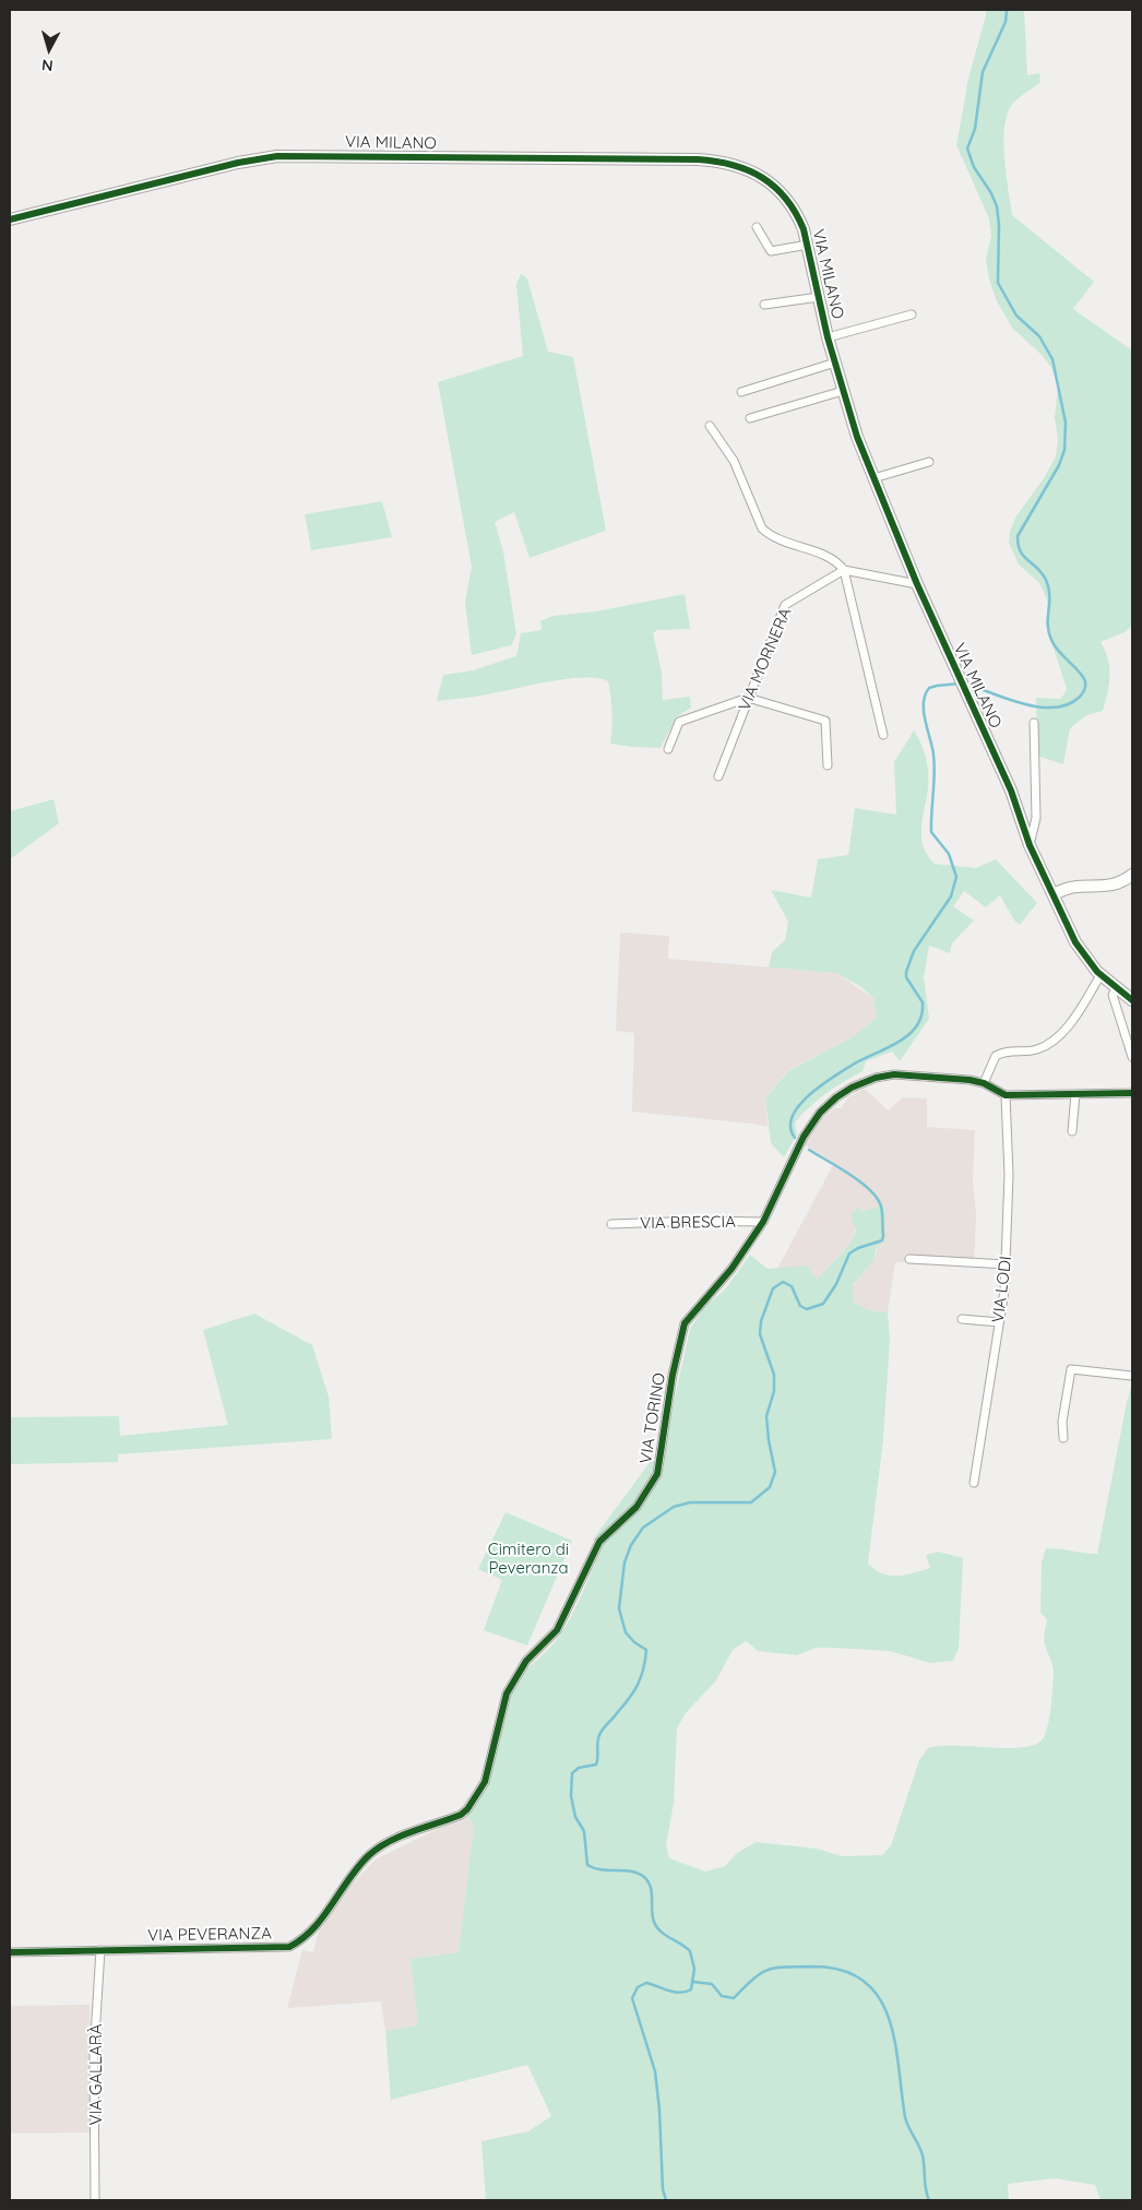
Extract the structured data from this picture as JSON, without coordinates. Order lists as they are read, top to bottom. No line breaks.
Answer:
{"streets":{"street":["VIA MILANO","VIA MORNERA","VIA BRESCIA","VIA LODI","VIA TORINO","VIA PEVERANZA","VIA GALLARÀ"]},"crossings":[["VIA BRESCIA","VIA TORINO"],["VIA LODI","VIA TORINO"],["VIA TORINO","VIA PEVERANZA"],["VIA PEVERANZA","VIA GALLARÀ"]],"parks":["Cimitero di Peveranza"],"north":"bottom"}
